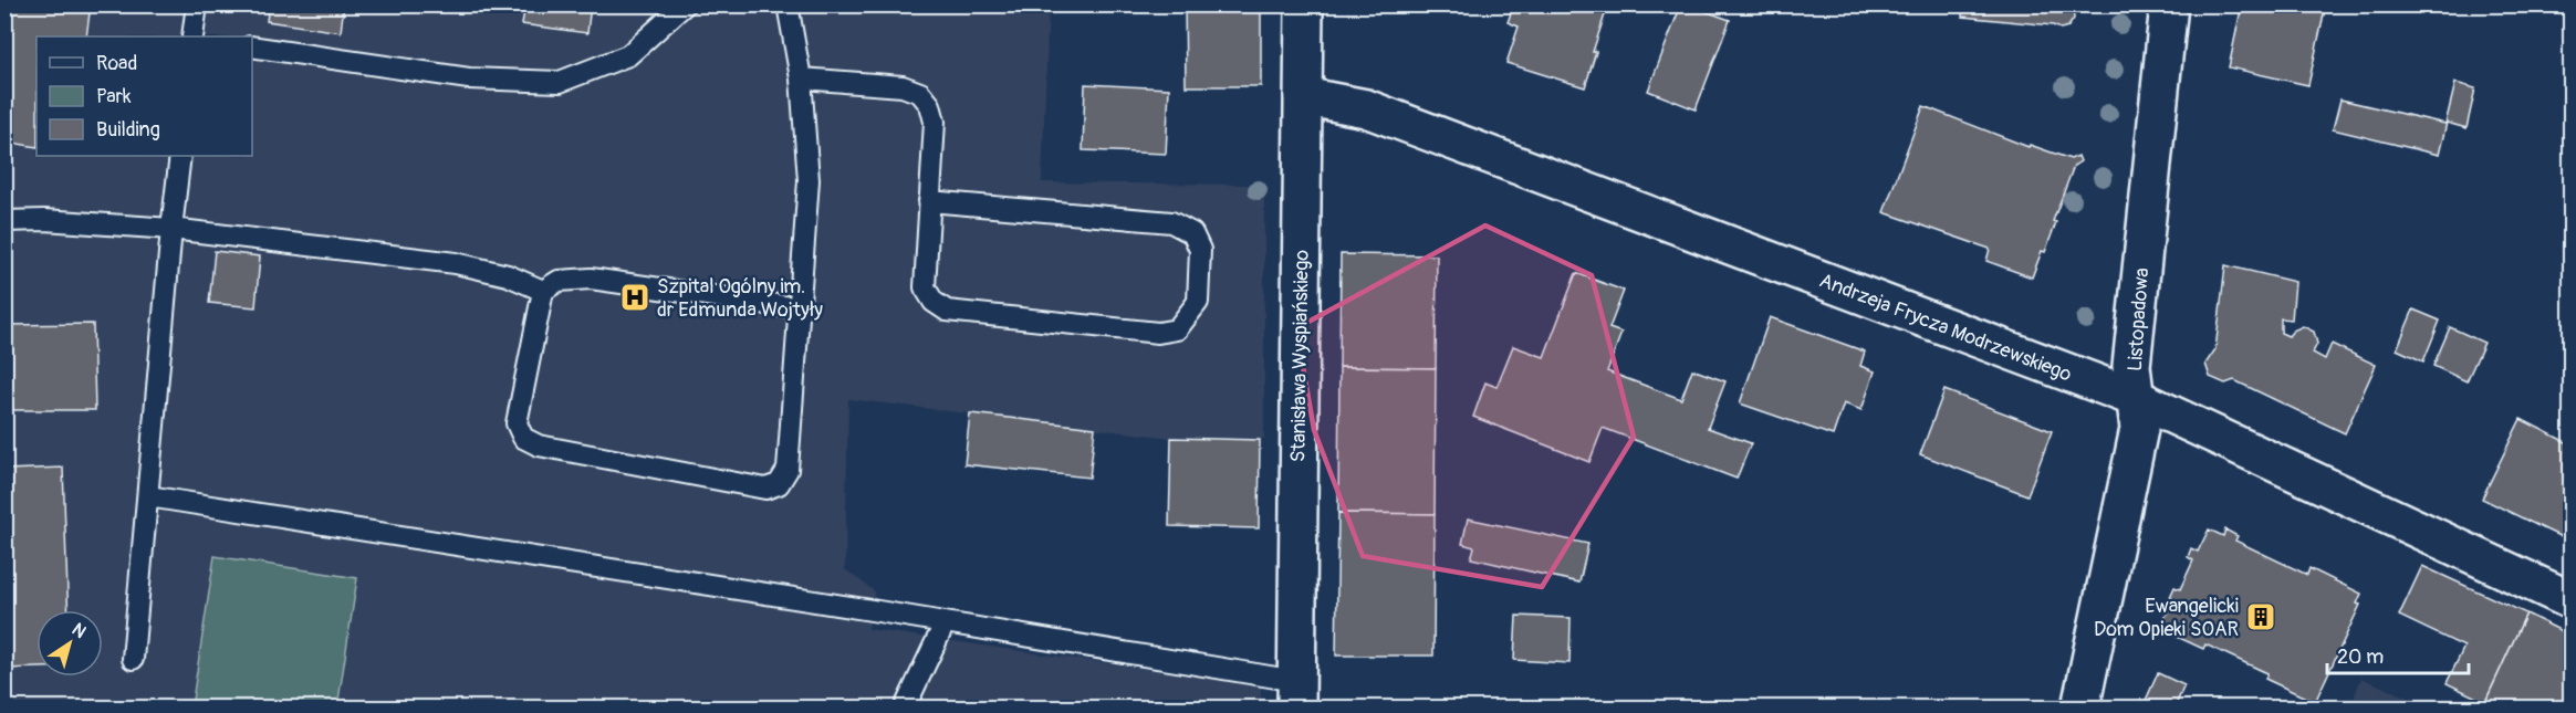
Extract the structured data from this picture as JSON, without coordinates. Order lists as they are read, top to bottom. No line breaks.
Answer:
{"streets":{"street":["Listopadowa","Andrzeja Frycza Modrzewskiego","Stanisława Wyspiańskiego"]},"crossings":[["Listopadowa","Andrzeja Frycza Modrzewskiego"],["Andrzeja Frycza Modrzewskiego","Stanisława Wyspiańskiego"]],"places":{"hospital":["Szpital Ogólny im. dr Edmunda Wojtyły"],"building":["Ewangelicki Dom Opieki SOAR"]},"legend":["Road","Park","Building"],"scale_bar":"20 m","north":"top right"}
